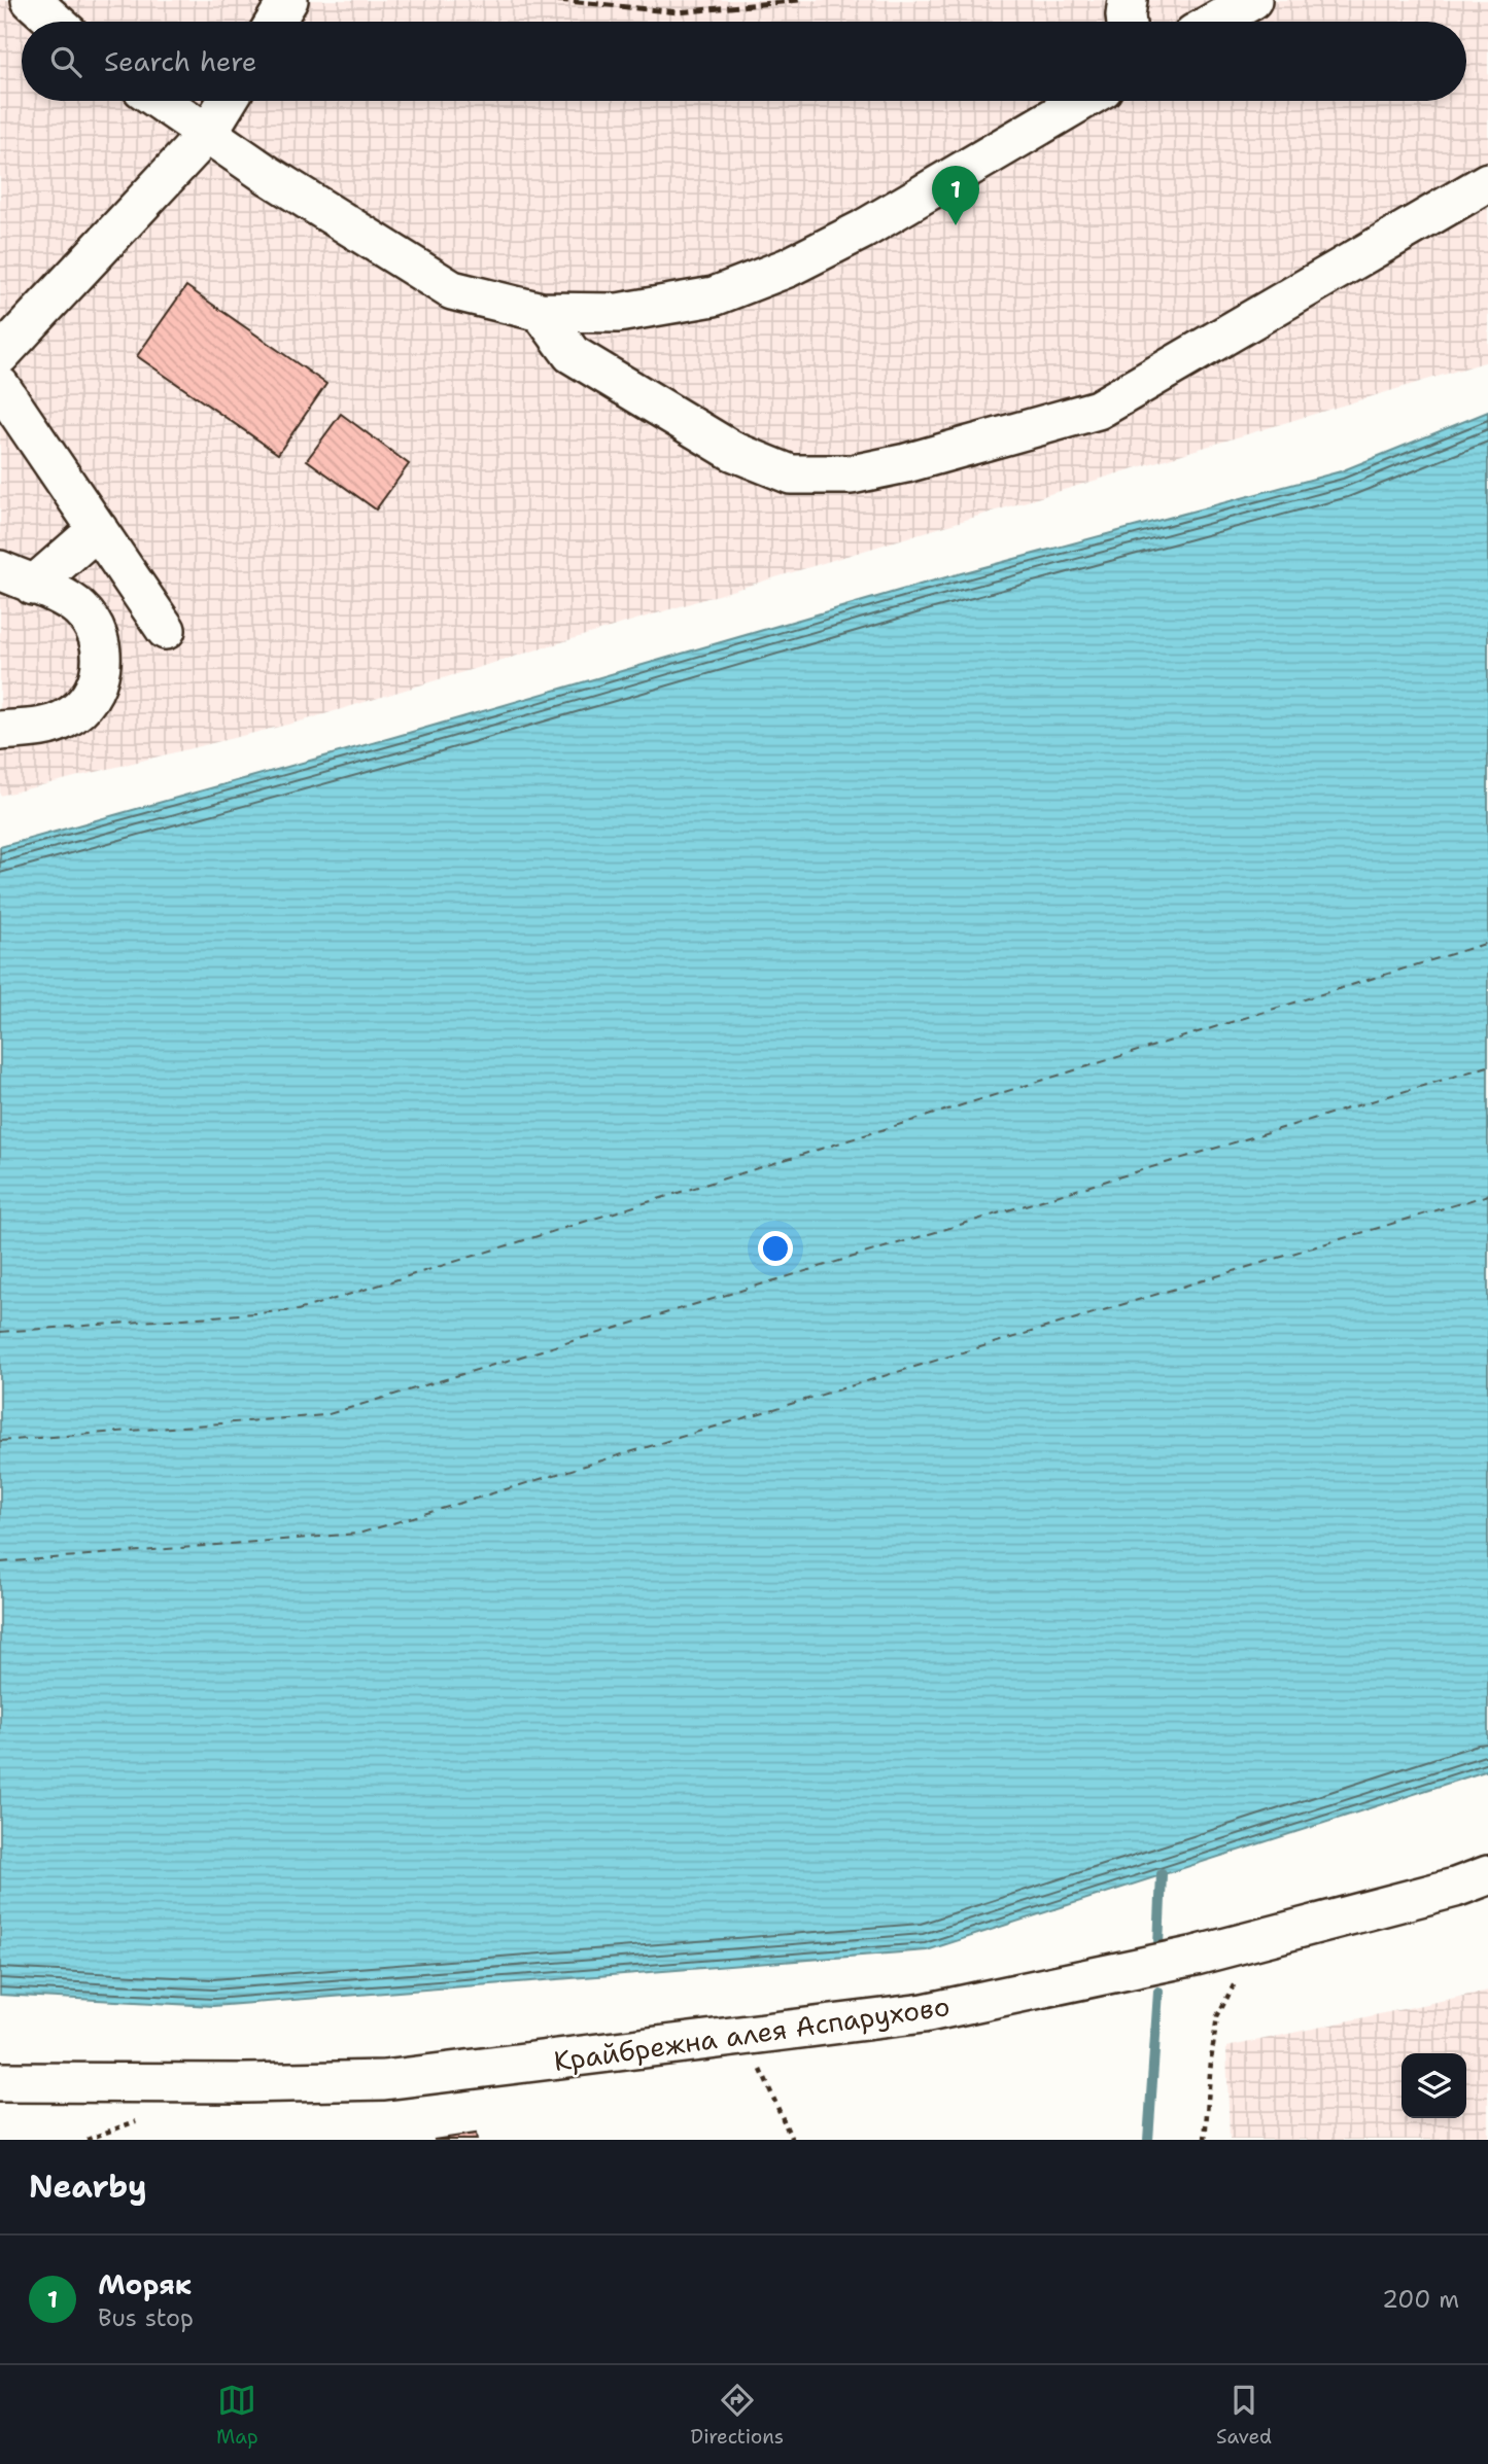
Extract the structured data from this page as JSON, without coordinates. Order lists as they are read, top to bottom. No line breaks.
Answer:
{"streets":{"street":["Крайбрежна алея Аспарухово"]},"page":{"search":"Search here","pins":"1","heading":"Nearby","list":[{"mark":"1","name":"Моряк","note":"Bus stop","value":"200 m"}],"nav":["Map","Directions","Saved"]}}
